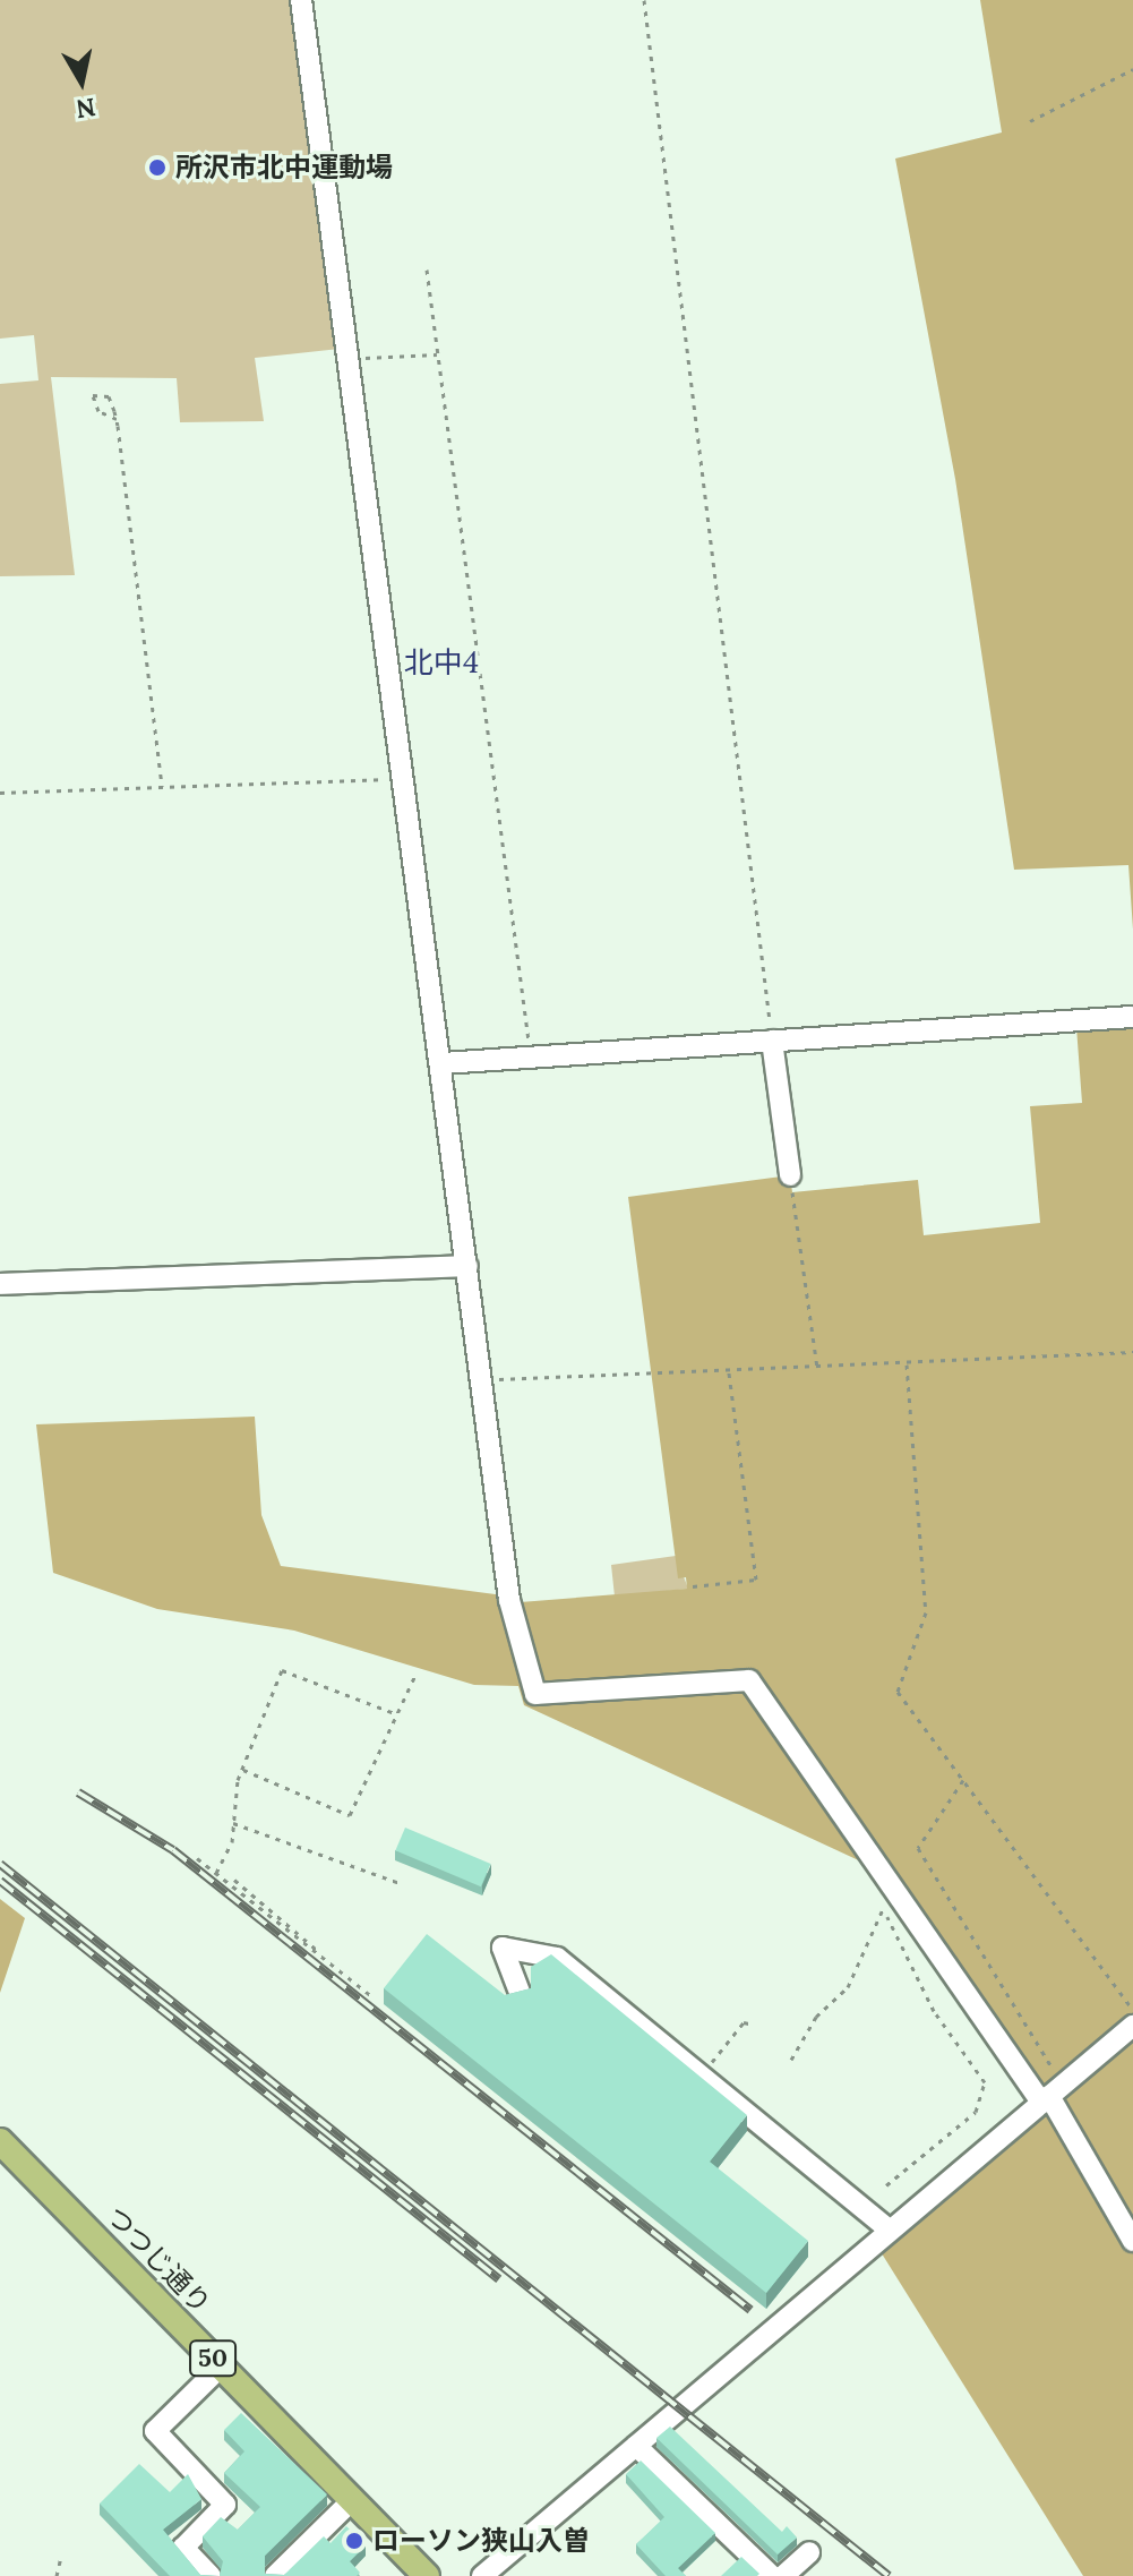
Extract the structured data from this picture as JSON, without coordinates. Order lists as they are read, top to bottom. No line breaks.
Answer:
{"streets":{"main road":["つつじ通り","50"]},"districts":["北中4"],"places":["所沢市北中運動場","ローソン狭山入曽"],"north":"bottom"}
